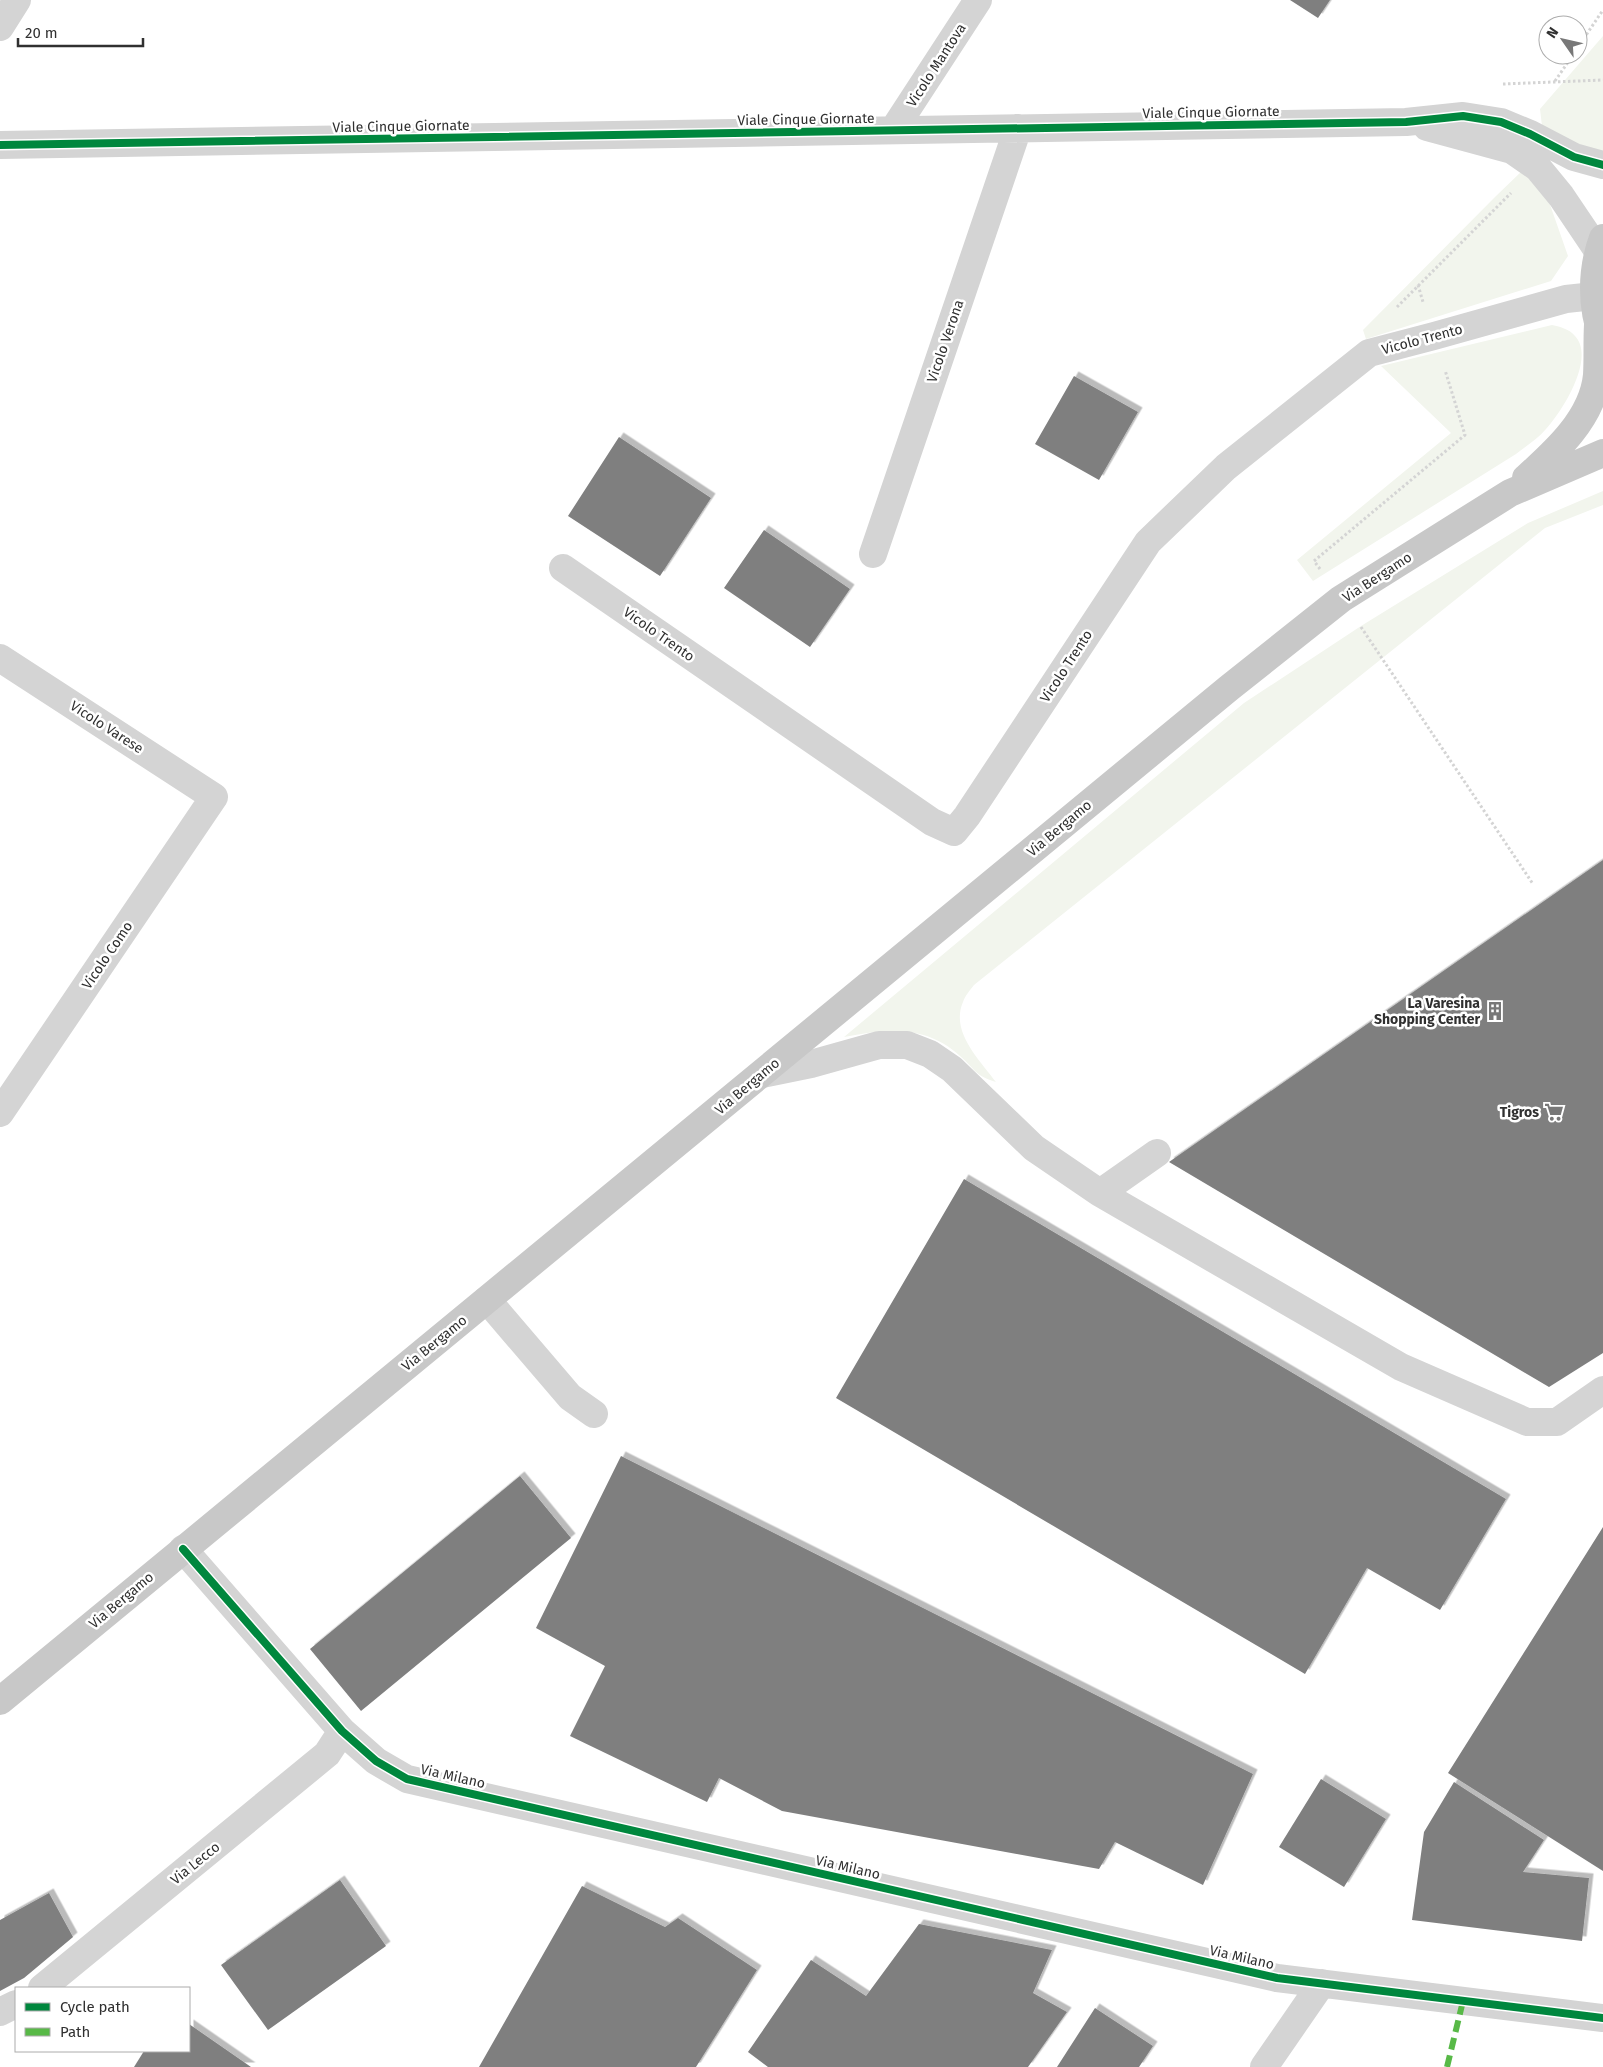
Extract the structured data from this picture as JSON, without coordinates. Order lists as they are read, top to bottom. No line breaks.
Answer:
{"streets":{"main road":["Via Bergamo"],"street":["Vicolo Mantova","Viale Cinque Giornate","Vicolo Trento","Vicolo Verona","Vicolo Varese","Vicolo Como","Via Milano","Via Lecco"]},"crossings":[["Vicolo Mantova","Viale Cinque Giornate"],["Viale Cinque Giornate","Vicolo Verona"],["Viale Cinque Giornate","Via Bergamo"],["Vicolo Trento","Via Bergamo"],["Via Bergamo","Via Milano"],["Vicolo Varese","Vicolo Como"],["Via Milano","Via Lecco"]],"places":{"building":["La Varesina Shopping Center"],"supermarket":["Tigros"]},"legend":["Cycle path","Path"],"scale_bar":"20 m","north":"top left"}
